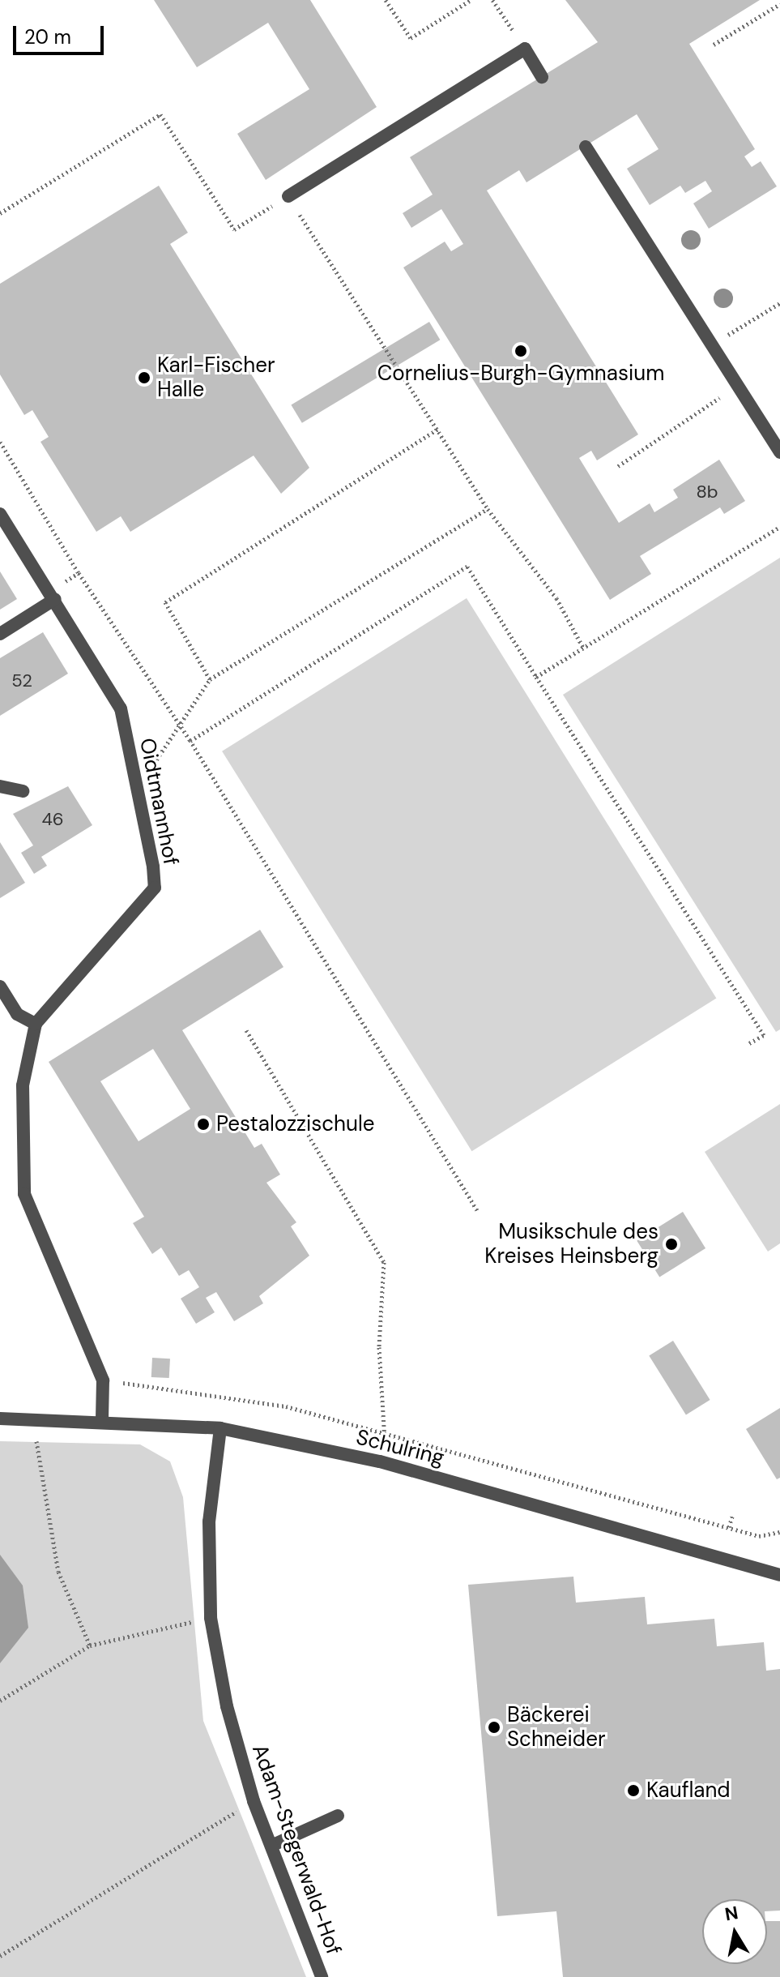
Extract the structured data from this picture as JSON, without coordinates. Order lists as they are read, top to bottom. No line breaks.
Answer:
{"streets":{"street":["Oidtmannhof","Schulring","Adam-Stegerwald-Hof"]},"crossings":[["Schulring","Adam-Stegerwald-Hof"]],"places":["Cornelius-Burgh-Gymnasium","Karl-Fischer Halle","Pestalozzischule","Musikschule des Kreises Heinsberg","Bäckerei Schneider","Kaufland"],"house_numbers":["8b","52","46"],"scale_bar":"20 m","north":"top"}
